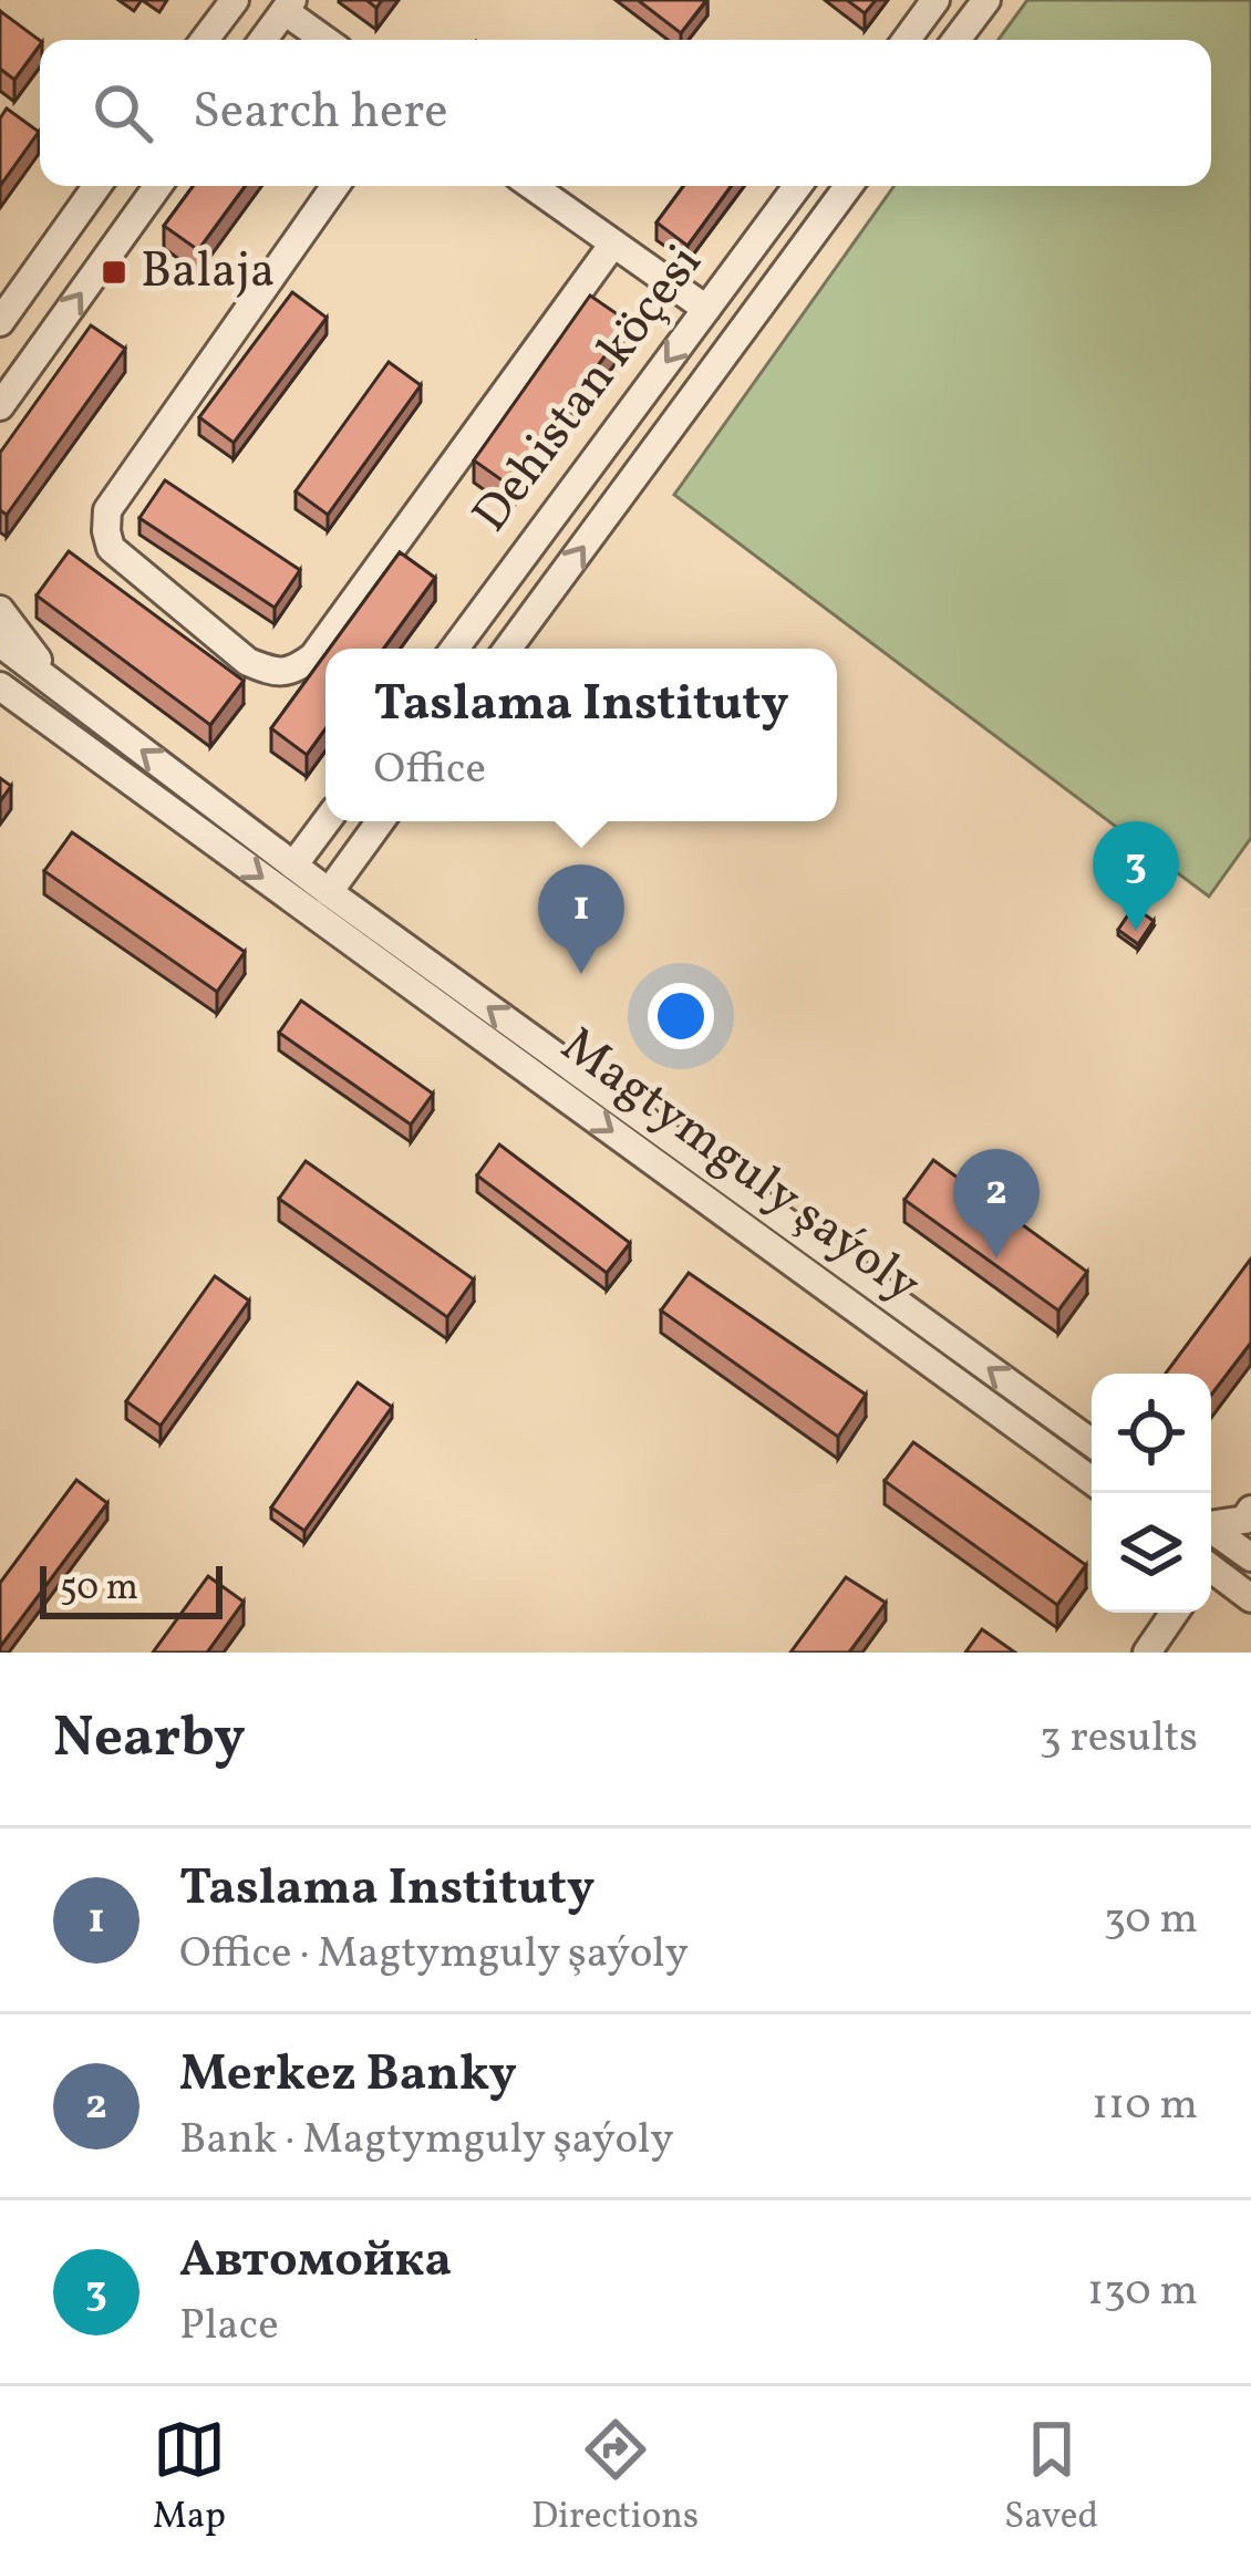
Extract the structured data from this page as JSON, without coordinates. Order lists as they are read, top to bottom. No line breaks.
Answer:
{"streets":{"street":["Dehistan köçesi","Magtymguly şaýoly"]},"places":{"transit":["Balaja"]},"scale_bar":"50 m","page":{"search":"Search here","popup":["Taslama Instituty","Office"],"pins":["3","1","2"],"scale":"50 m","heading":["Nearby","3 results"],"list":[{"mark":"1","name":"Taslama Instituty","note":"Office · Magtymguly şaýoly","value":"30 m"},{"mark":"2","name":"Merkez Banky","note":"Bank · Magtymguly şaýoly","value":"110 m"},{"mark":"3","name":"Автомойка","note":"Place","value":"130 m"}],"nav":["Map","Directions","Saved"]}}
